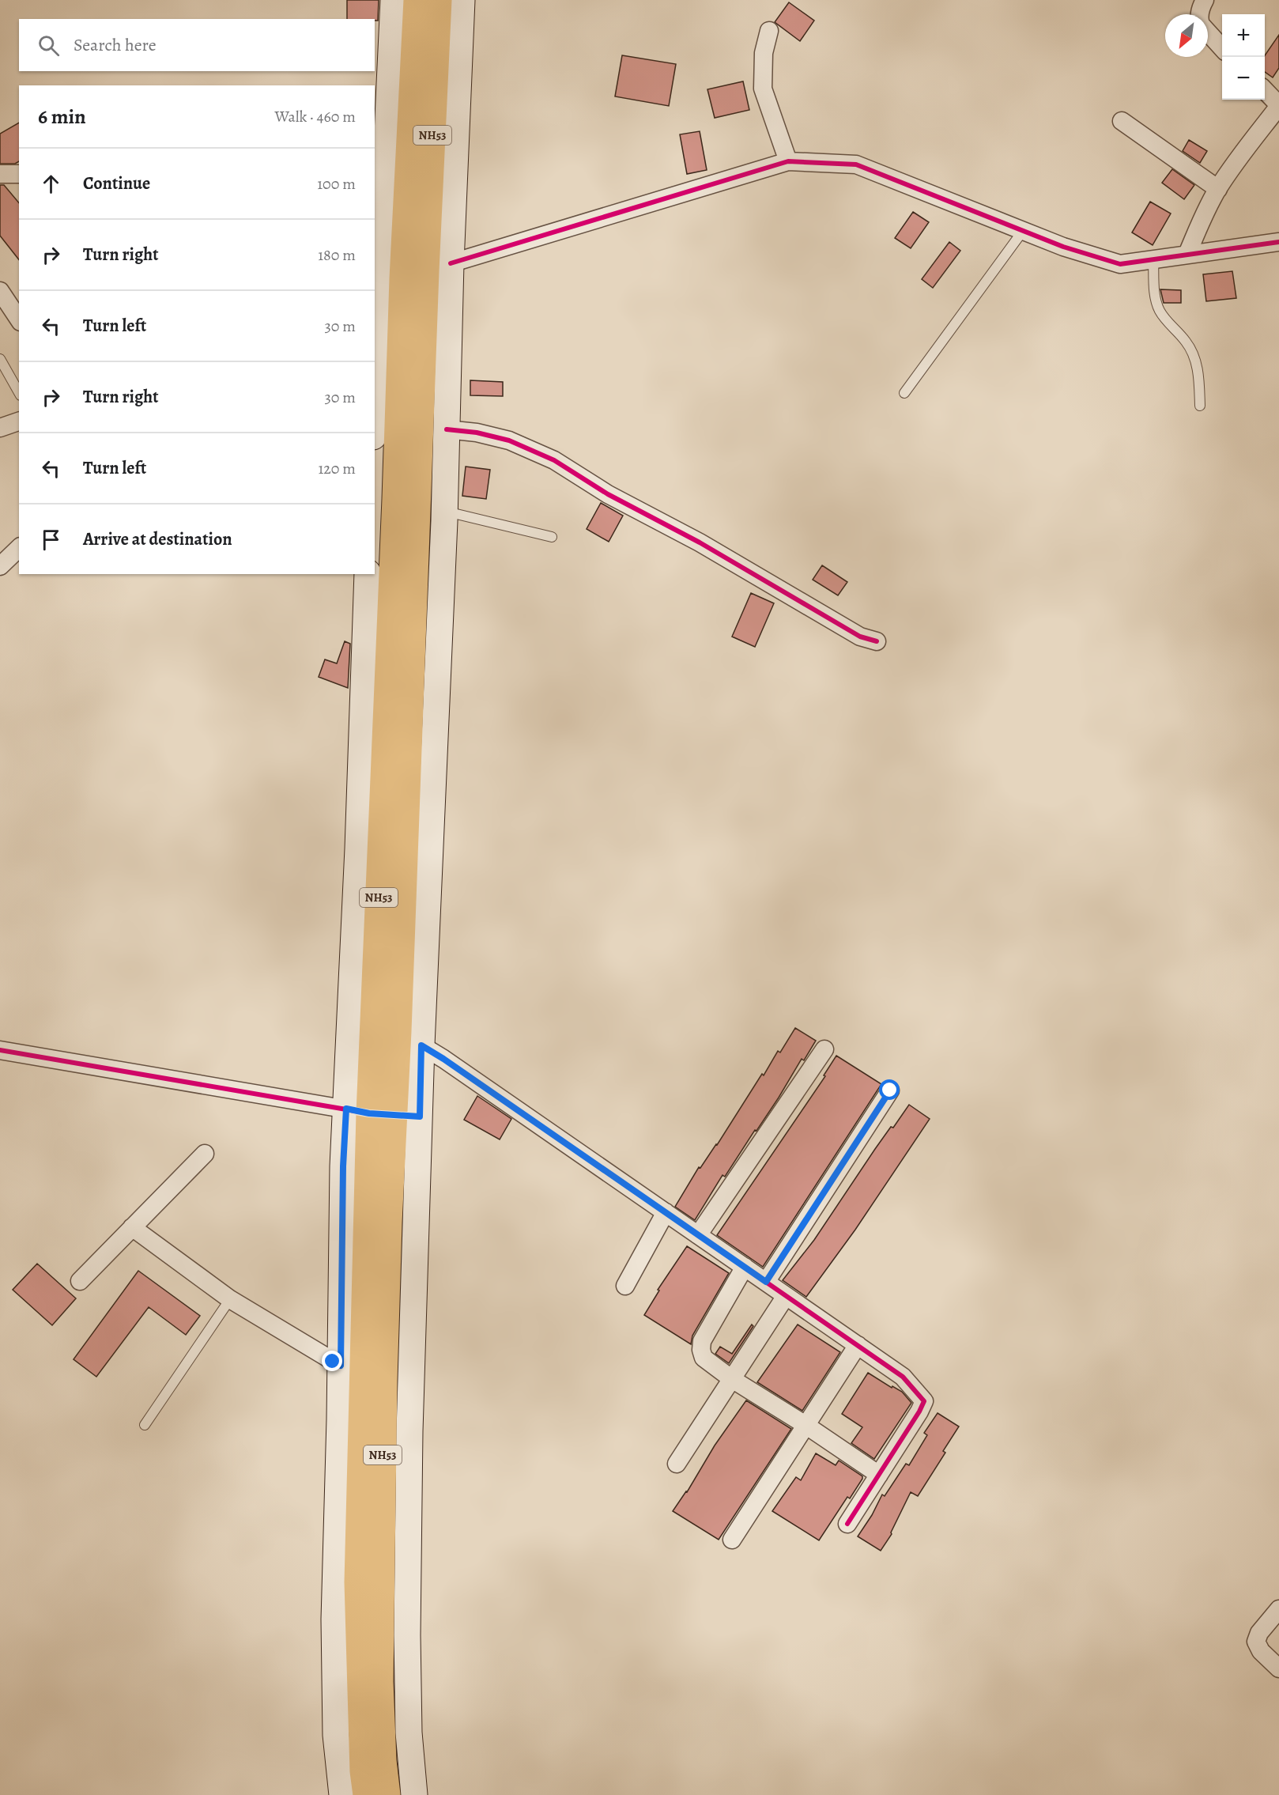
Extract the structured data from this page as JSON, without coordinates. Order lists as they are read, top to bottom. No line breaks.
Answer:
{"streets":{"highway":["NH53"]},"north":"bottom left","page":{"map_buttons":["+","−"],"search":"Search here","heading":["6 min","Walk · 460 m"],"list":[["Continue","100 m"],["Turn right","180 m"],["Turn left","30 m"],["Turn right","30 m"],["Turn left","120 m"],"Arrive at destination"]}}
